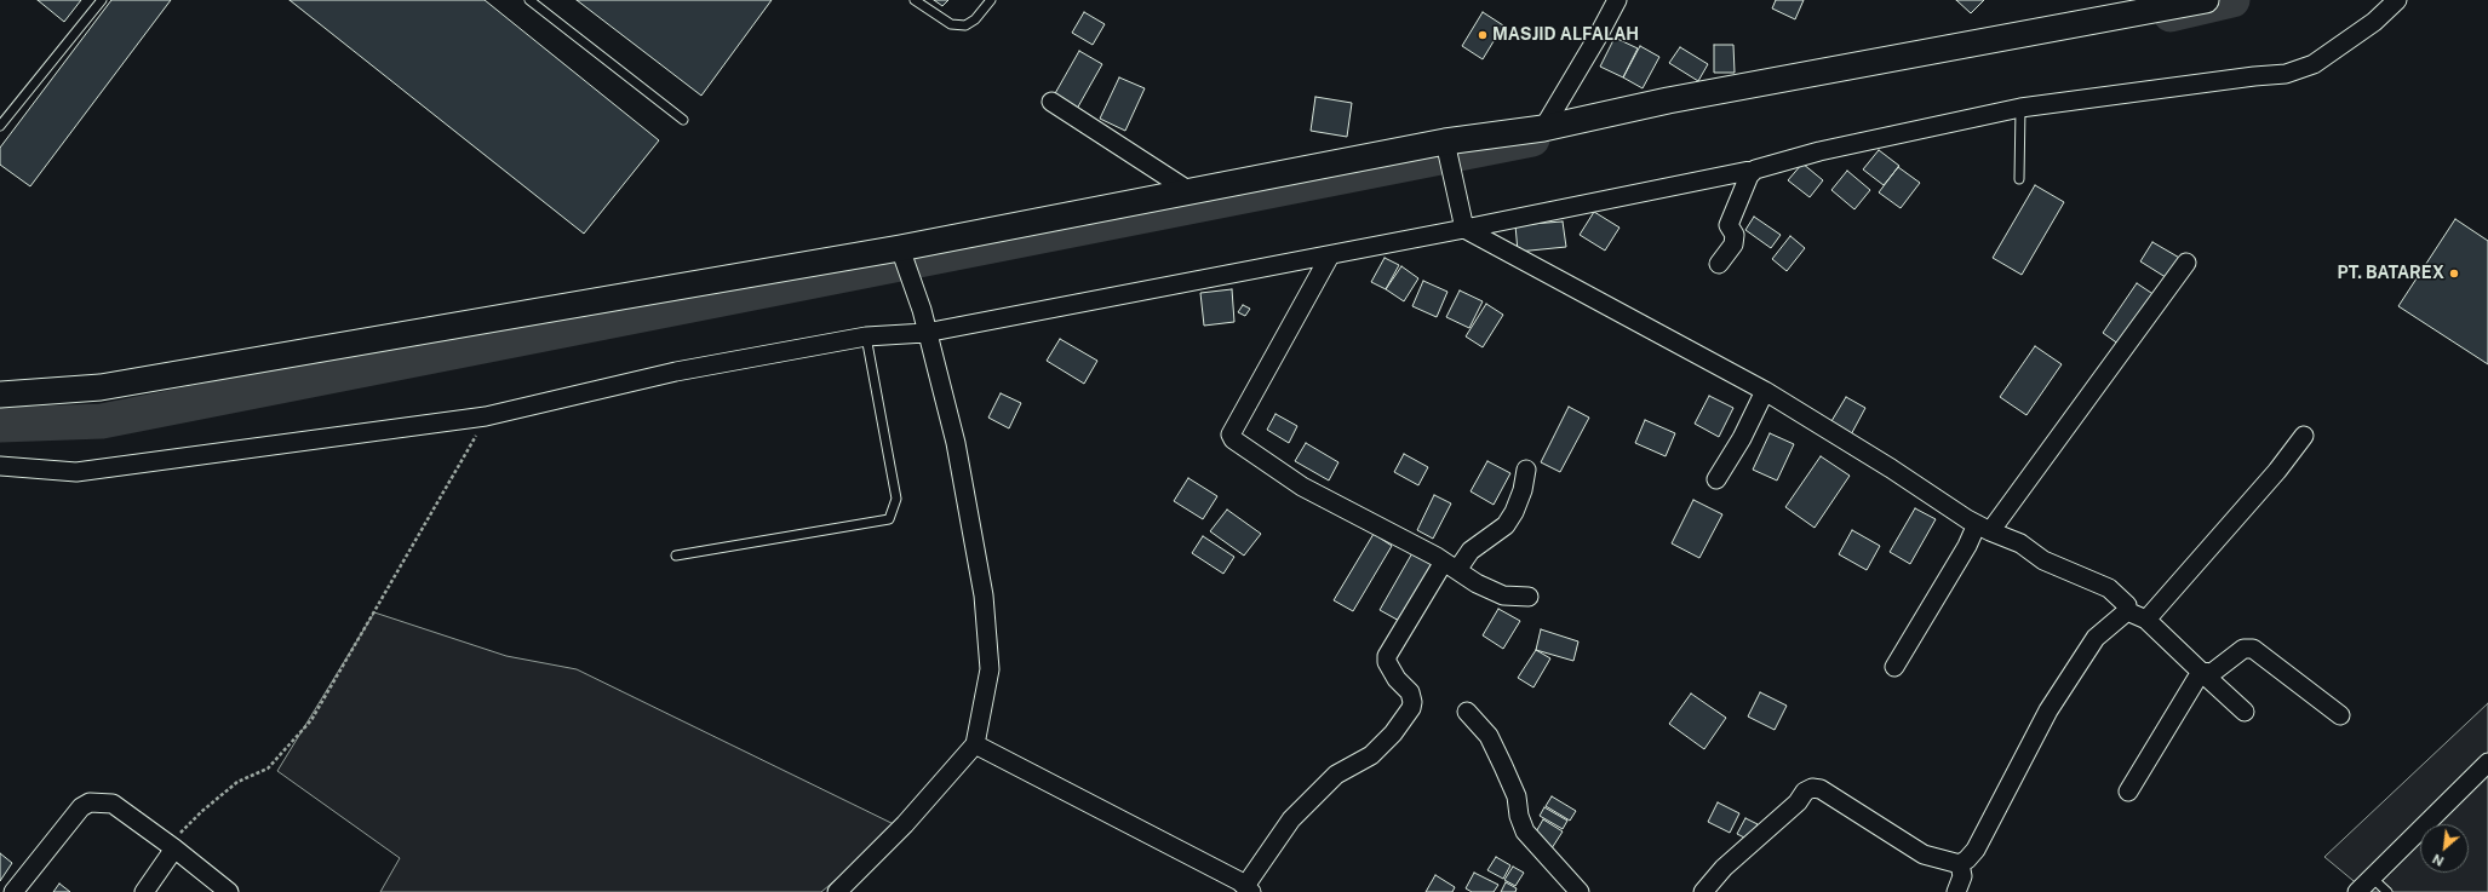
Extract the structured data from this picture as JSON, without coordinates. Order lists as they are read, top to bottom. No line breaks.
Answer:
{"places":["MASJID ALFALAH","PT. BATAREX"],"north":"bottom left"}
